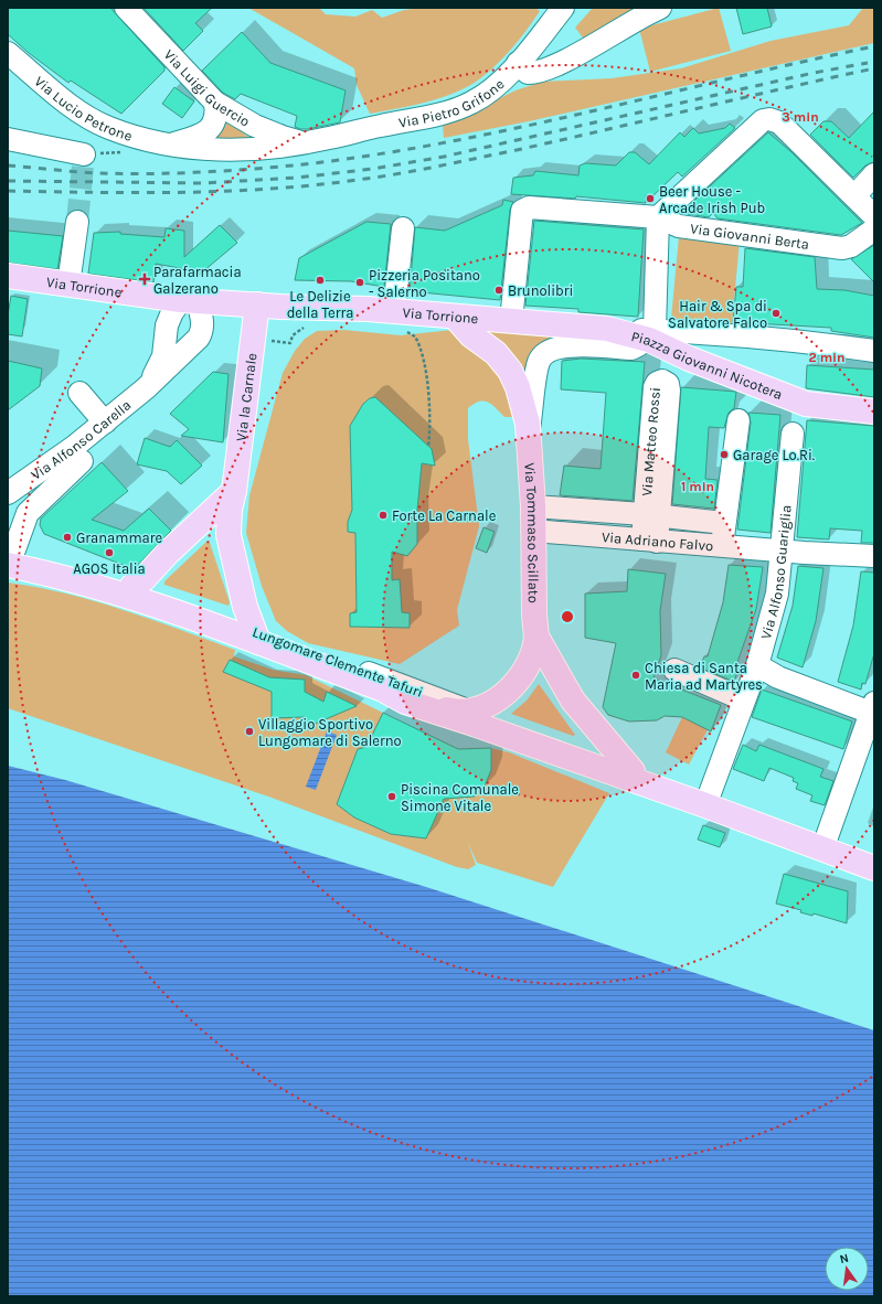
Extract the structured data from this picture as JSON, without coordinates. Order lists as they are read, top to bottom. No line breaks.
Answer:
{"streets":{"main road":["Via Torrione","Piazza Giovanni Nicotera","Via la Carnale","Via Tommaso Scillato","Lungomare Clemente Tafuri"],"street":["Via Luigi Guercio","Via Pietro Grifone","Via Lucio Petrone","Via Giovanni Berta","Via Alfonso Carella","Via Matteo Rossi","Via Adriano Falvo","Via Alfonso Guariglia"]},"crossings":[["Via Luigi Guercio","Via Pietro Grifone"],["Via Luigi Guercio","Via Lucio Petrone"],["Via Pietro Grifone","Via Lucio Petrone"],["Via Giovanni Berta","Via Torrione"],["Via Torrione","Piazza Giovanni Nicotera"],["Via Torrione","Via la Carnale"],["Via Torrione","Via Alfonso Carella"],["Via Torrione","Via Tommaso Scillato"],["Piazza Giovanni Nicotera","Via Tommaso Scillato"],["Via la Carnale","Lungomare Clemente Tafuri"],["Via Matteo Rossi","Via Adriano Falvo"],["Via Tommaso Scillato","Via Adriano Falvo"],["Via Tommaso Scillato","Lungomare Clemente Tafuri"],["Via Adriano Falvo","Via Alfonso Guariglia"]],"places":{"other":["Beer House - Arcade Irish Pub","Le Delizie della Terra","Pizzeria Positano - Salerno","Brunolibri","Hair & Spa di Salvatore Falco","Garage Lo.Ri.","Forte La Carnale","Granammare","AGOS Italia","Chiesa di Santa Maria ad Martyres","Villaggio Sportivo Lungomare di Salerno","Piscina Comunale Simone Vitale"],"health":["Parafarmacia Galzerano"]},"north":"top","rings":["3 min","2 min","1 min"]}
